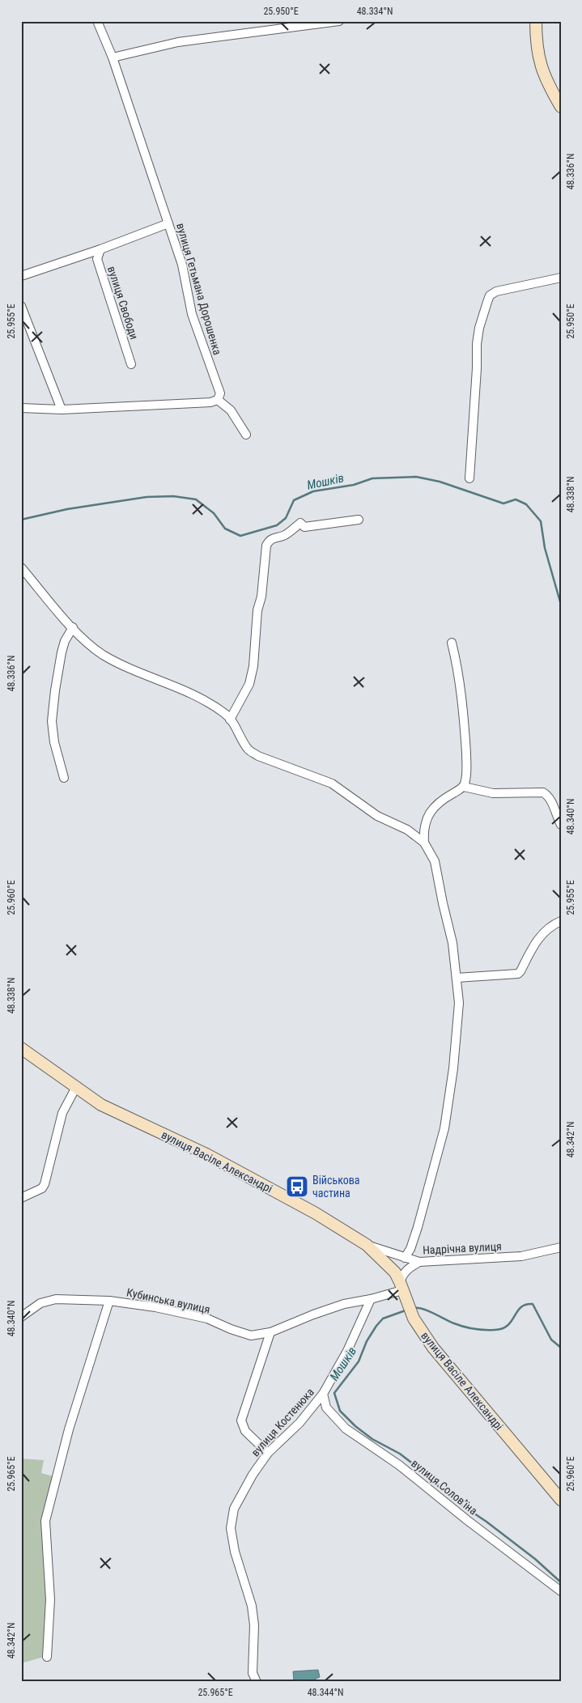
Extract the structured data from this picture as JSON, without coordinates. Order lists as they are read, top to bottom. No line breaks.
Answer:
{"streets":{"main road":["вулиця Васіле Александрі"],"street":["вулиця Гетьмана Дорошенка","вулиця Свободи","Надрічна вулиця","Кубинська вулиця","вулиця Костенюка","вулиця Солов'їна"]},"crossings":[["вулиця Васіле Александрі","Надрічна вулиця"],["вулиця Васіле Александрі","Кубинська вулиця"],["Кубинська вулиця","вулиця Костенюка"],["вулиця Костенюка","вулиця Солов'їна"]],"water":["Мошків"],"places":{"bus stop":["Військова частина"]},"coordinates":["25.950°E","48.334°N","48.336°N","25.955°E","48.338°N","48.340°N","25.960°E","48.342°N","25.965°E","48.344°N"]}
